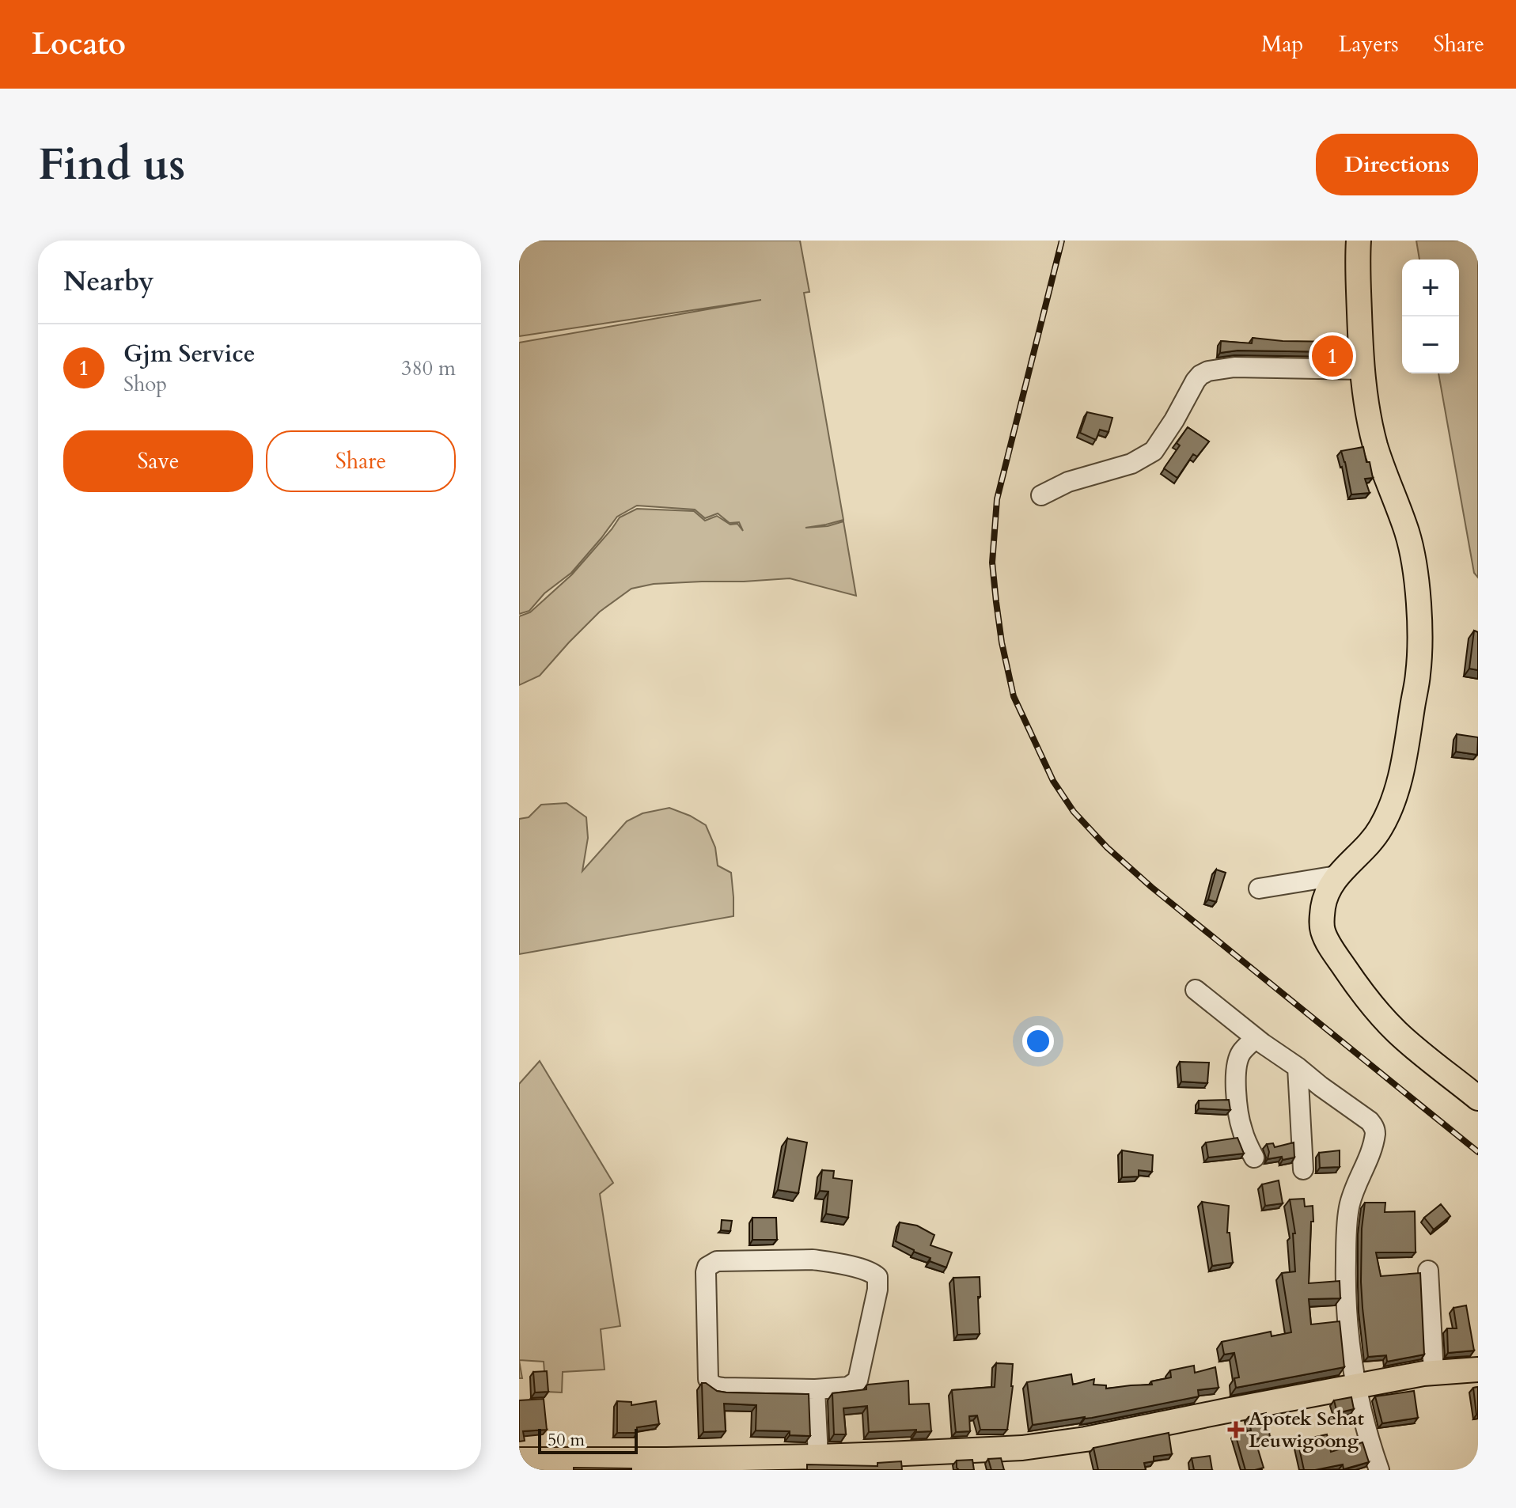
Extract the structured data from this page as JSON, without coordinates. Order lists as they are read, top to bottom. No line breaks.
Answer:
{"places":{"health":["Apotek Sehat Leuwigoong"]},"scale_bar":"50 m","page":{"header":"Locato","nav":["Map","Layers","Share"],"buttons":["Directions",["Save","Share"]],"title":"Find us","heading":"Nearby","map_buttons":["+","−"],"list":[{"mark":"1","name":"Gjm Service","note":"Shop","value":"380 m"}],"pins":"1","scale":"50 m"}}
